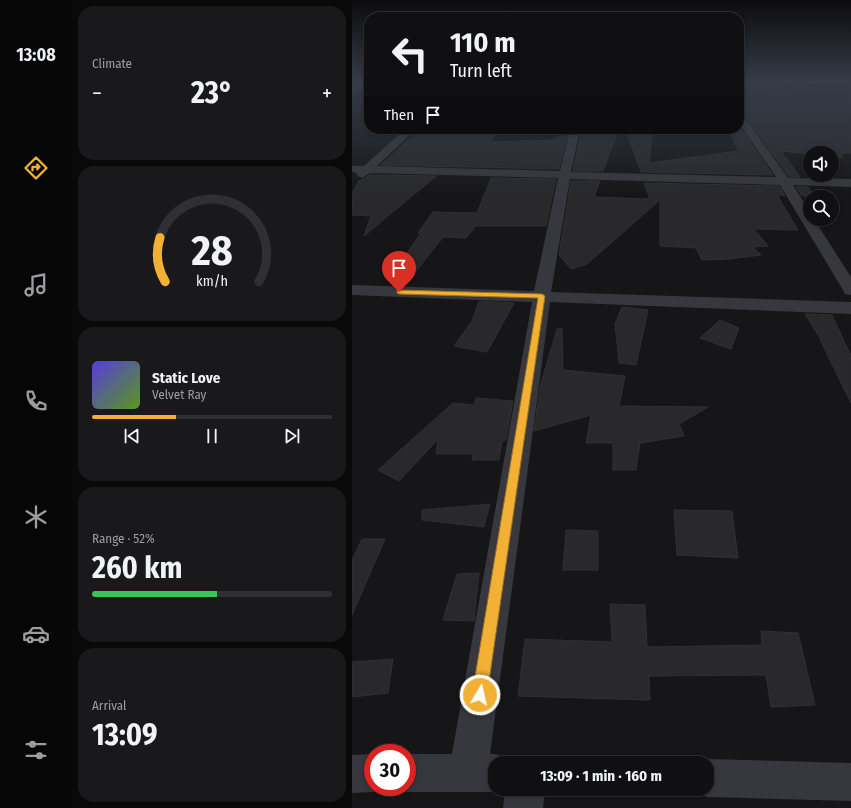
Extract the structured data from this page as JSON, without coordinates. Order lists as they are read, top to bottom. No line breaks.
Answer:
{"page":{"tabs":"13:08","tile":["Climate",["Range · 52%","260 km"],["Arrival","13:09"]],"turn":["110 m","Turn left"],"heat":["−","23°","+"],"then":"Then","song":["Static Love","Velvet Ray"],"limit":"30","trip":"13:09 · 1 min · 160 m","gauge":["28","km/h"]}}
